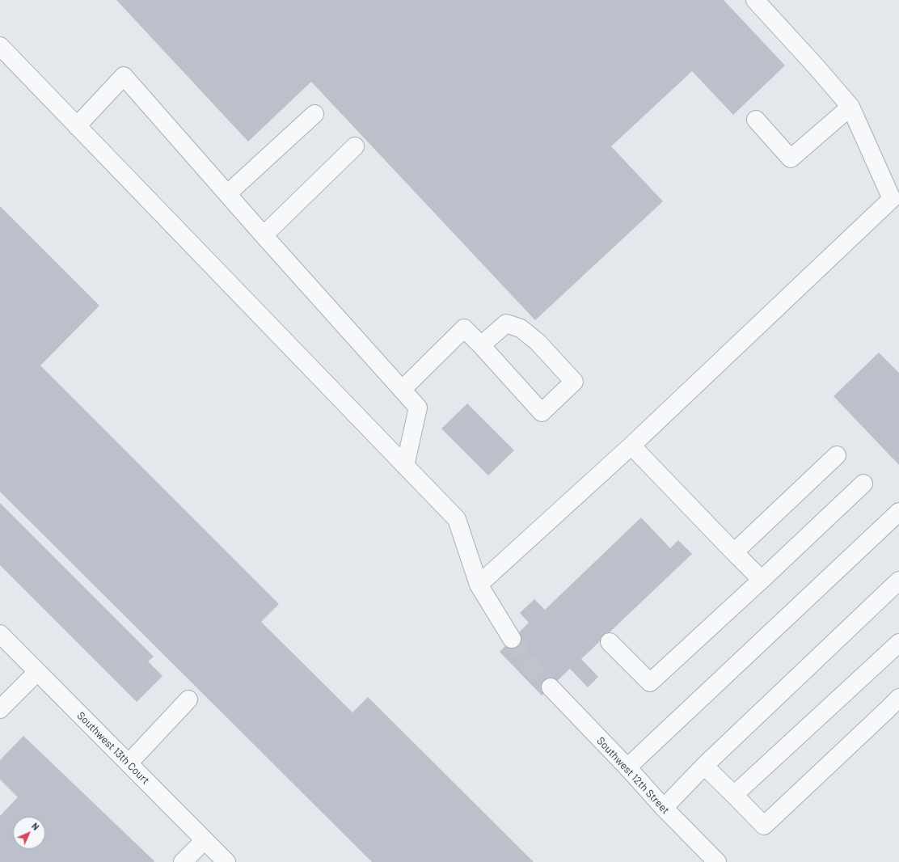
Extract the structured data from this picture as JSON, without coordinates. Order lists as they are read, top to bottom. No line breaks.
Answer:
{"streets":{"street":["Southwest 13th Court","Southwest 12th Street"]},"north":"top right"}
